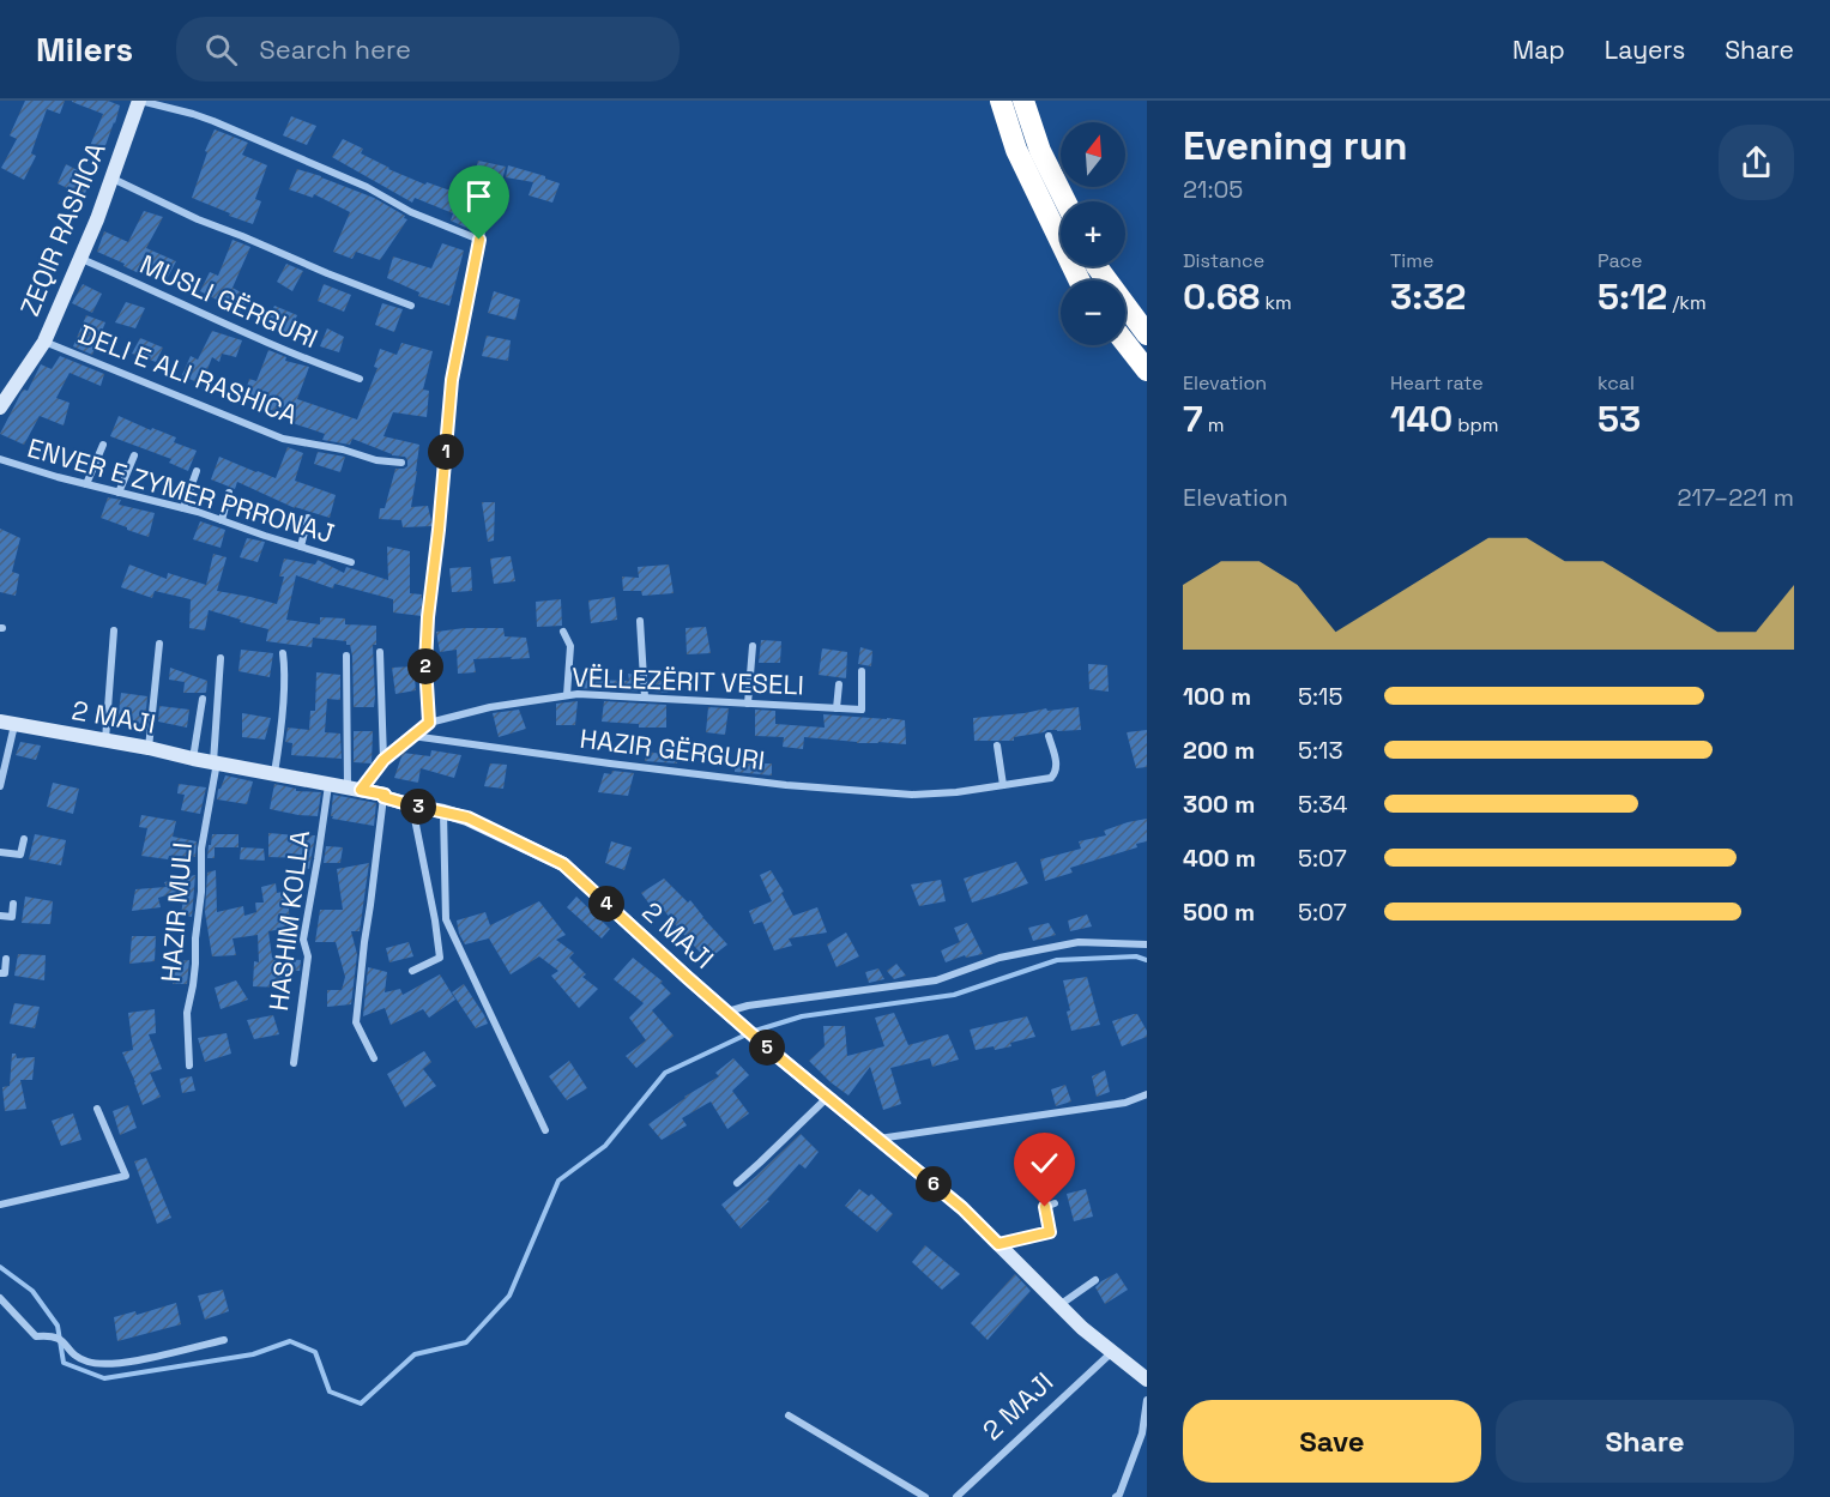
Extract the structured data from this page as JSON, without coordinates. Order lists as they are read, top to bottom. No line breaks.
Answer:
{"streets":{"street":["ZEQIR RASHICA","MUSLI GËRGURI","DELI E ALI RASHICA","ENVER E ZYMER PRRONAJ","VËLLEZËRIT VESELI","2 MAJI","HAZIR GËRGURI","HAZIR MULI","HASHIM KOLLA"]},"crossings":[["ZEQIR RASHICA","MUSLI GËRGURI"],["ZEQIR RASHICA","DELI E ALI RASHICA"],["VËLLEZËRIT VESELI","HAZIR GËRGURI"],["2 MAJI","HAZIR MULI"],["2 MAJI","HASHIM KOLLA"]],"north":"top","page":{"header":"Milers","search":"Search here","nav":["Map","Layers","Share"],"heading":["Evening run","21:05"],"map_buttons":["+","−"],"stats":[["Distance","0.68 km"],["Time","3:32"],["Pace","5:12 /km"],["Elevation","7 m"],["Heart rate","140 bpm"],["kcal","53"]],"pins":["1","2","3","4","5","6"],"chart":["Elevation","217–221 m"],"list":[{"name":"100 m","note":"5:15"},{"name":"200 m","note":"5:13"},{"name":"300 m","note":"5:34"},{"name":"400 m","note":"5:07"},{"name":"500 m","note":"5:07"}],"buttons":["Save","Share"]}}
